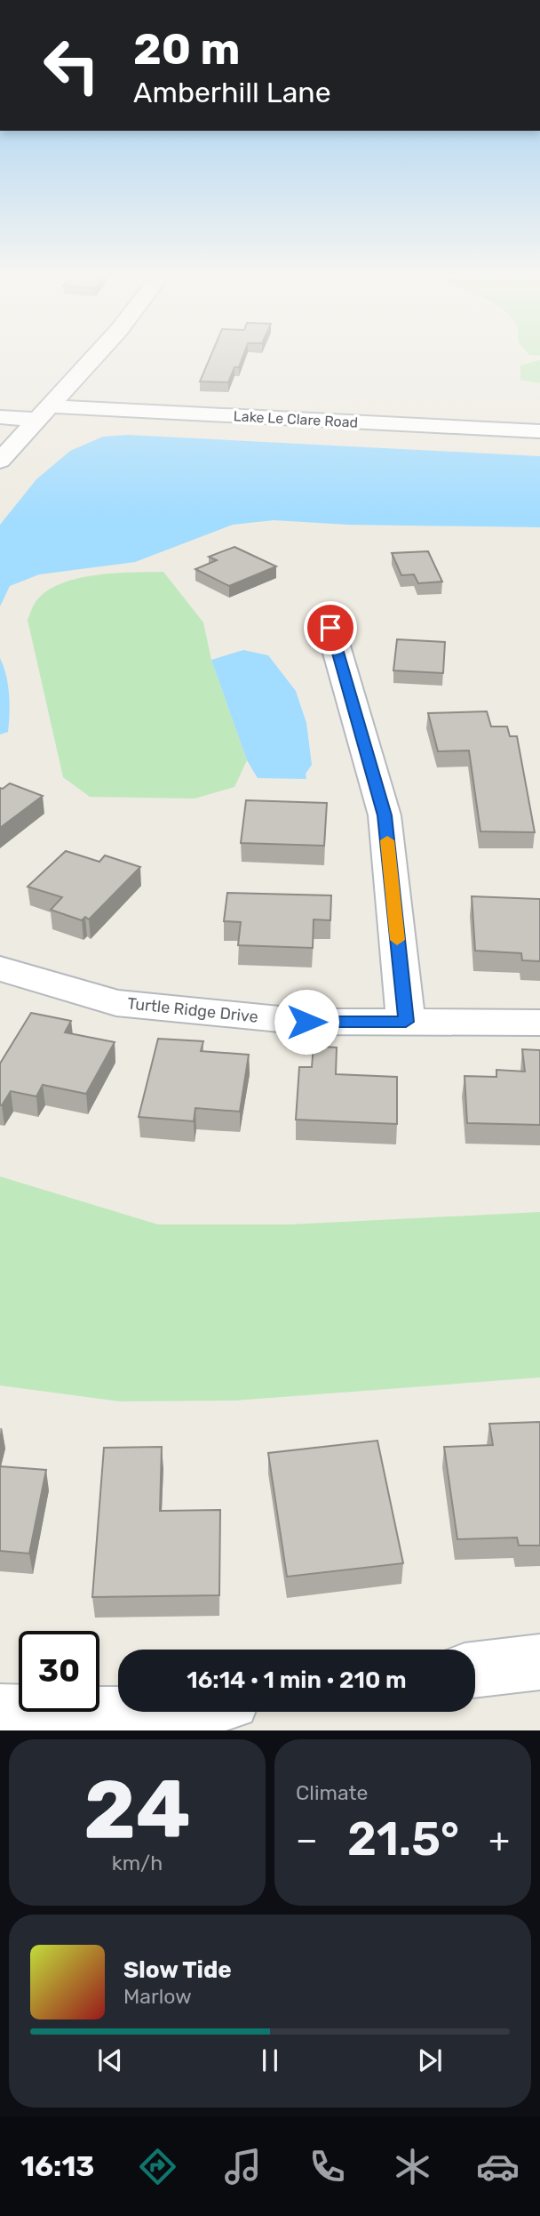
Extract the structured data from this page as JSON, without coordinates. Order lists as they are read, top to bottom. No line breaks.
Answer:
{"streets":{"street":["Lake Le Clare Road","Turtle Ridge Drive"]},"page":{"turn":["20 m","Amberhill Lane"],"limit":"30","trip":"16:14 · 1 min · 210 m","tile":[["24","km/h"],"Climate"],"heat":["−","21.5°","+"],"song":["Slow Tide","Marlow"],"tabs":"16:13"}}
